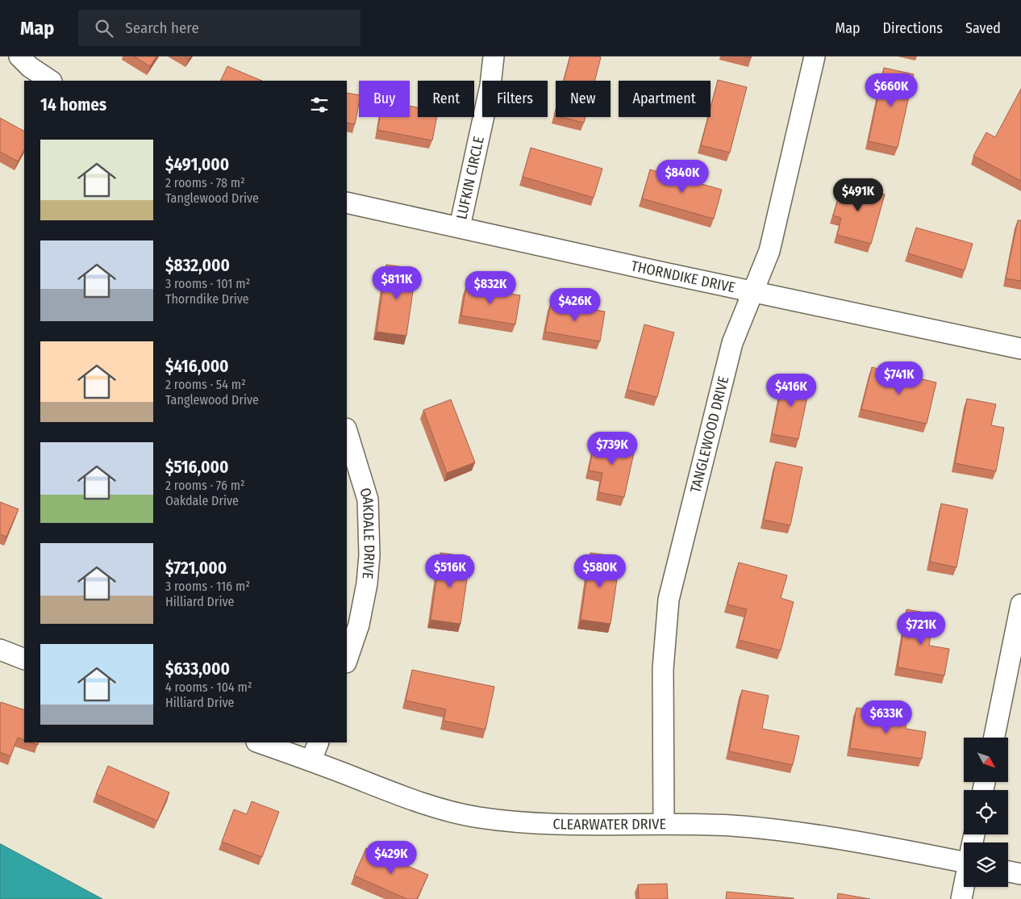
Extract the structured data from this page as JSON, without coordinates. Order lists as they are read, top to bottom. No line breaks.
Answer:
{"streets":{"street":["LUFKIN CIRCLE","THORNDIKE DRIVE","TANGLEWOOD DRIVE","OAKDALE DRIVE","CLEARWATER DRIVE"]},"crossings":[["LUFKIN CIRCLE","THORNDIKE DRIVE"],["THORNDIKE DRIVE","TANGLEWOOD DRIVE"],["TANGLEWOOD DRIVE","CLEARWATER DRIVE"]],"north":"bottom right","page":{"header":"Map","search":"Search here","nav":["Map","Directions","Saved"],"price":["$660K","$840K","$491K","$811K","$832K","$426K","$741K","$416K","$739K","$516K","$580K","$721K","$633K","$429K"],"chip":["Buy","Rent","Filters","New","Apartment"],"heading":"14 homes","list":[{"name":"$491,000","note":"2 rooms · 78 m² · Tanglewood Drive"},{"name":"$832,000","note":"3 rooms · 101 m² · Thorndike Drive"},{"name":"$416,000","note":"2 rooms · 54 m² · Tanglewood Drive"},{"name":"$516,000","note":"2 rooms · 76 m² · Oakdale Drive"},{"name":"$721,000","note":"3 rooms · 116 m² · Hilliard Drive"},{"name":"$633,000","note":"4 rooms · 104 m² · Hilliard Drive"}]}}
